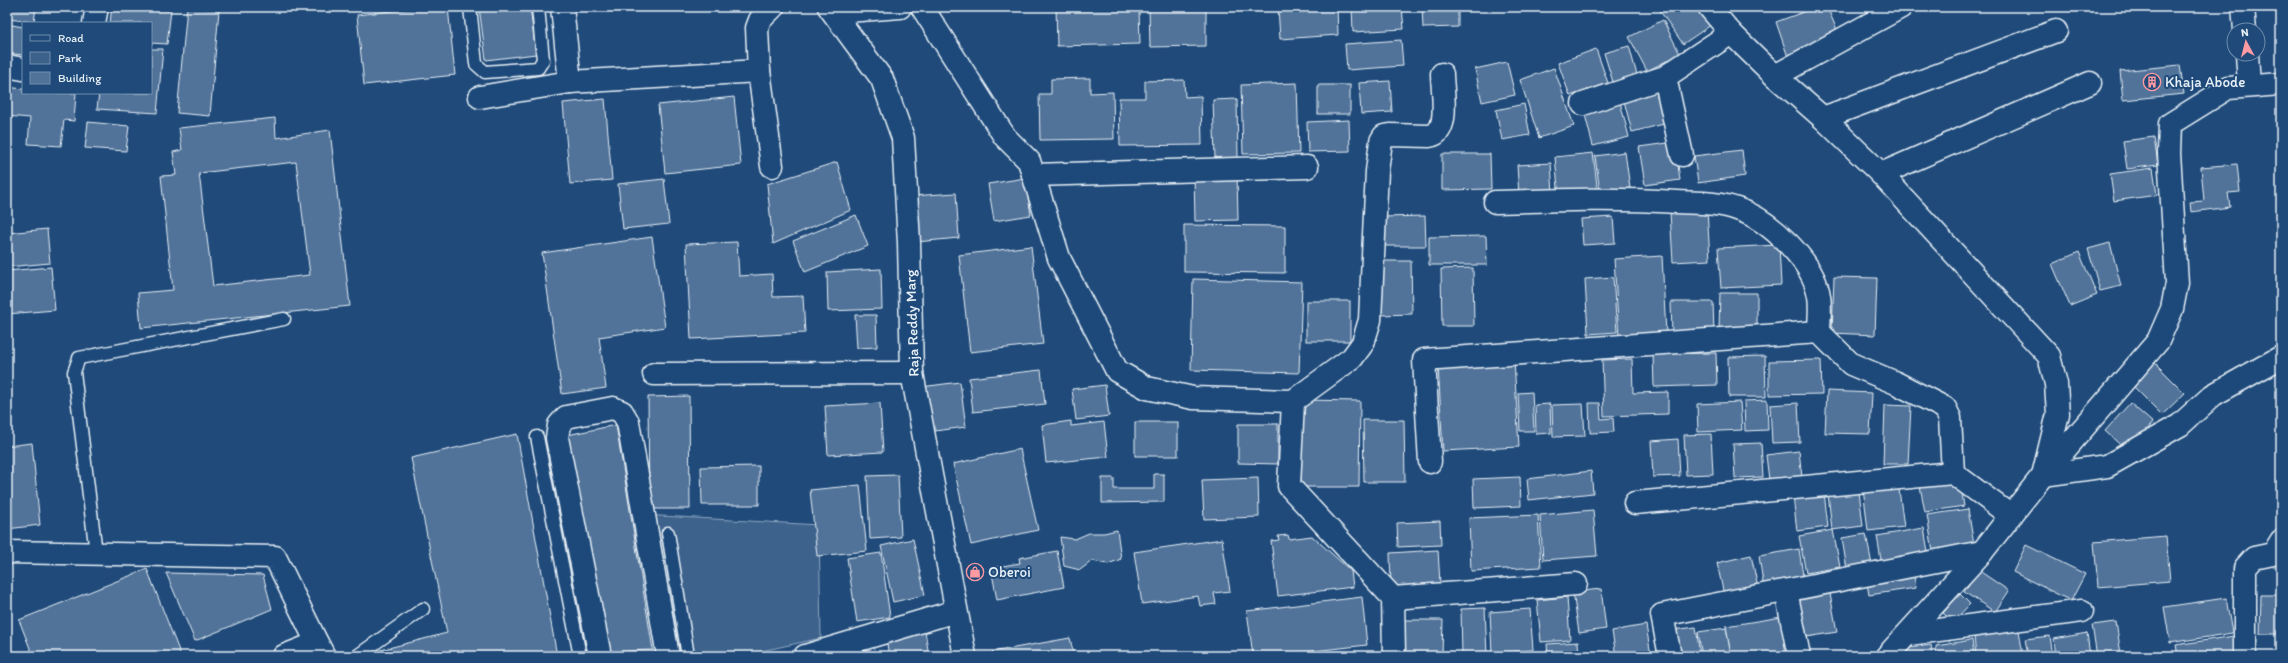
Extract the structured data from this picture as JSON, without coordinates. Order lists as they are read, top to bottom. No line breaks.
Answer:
{"streets":{"street":["Raja Reddy Marg"]},"places":{"building":["Khaja Abode"],"shop":["Oberoi"]},"legend":["Road","Park","Building"],"north":"top"}
